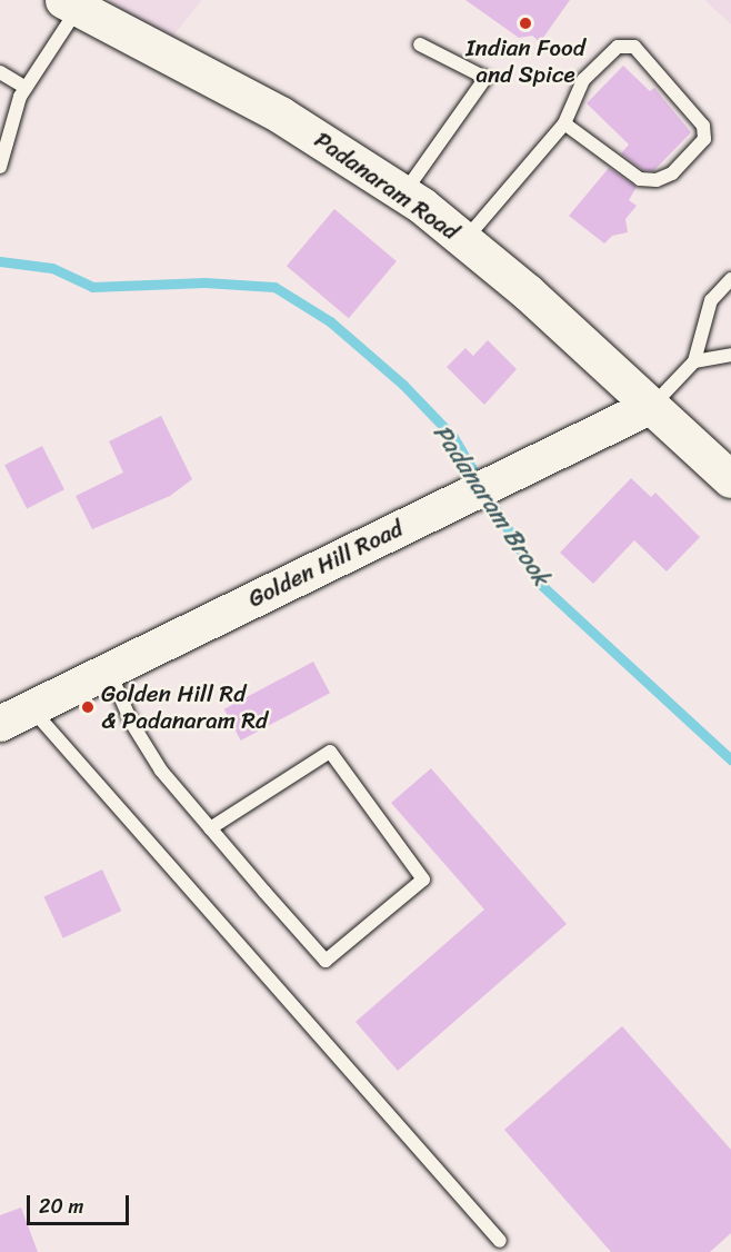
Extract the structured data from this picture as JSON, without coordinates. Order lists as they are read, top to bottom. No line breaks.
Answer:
{"streets":{"main road":["Padanaram Road"],"street":["Golden Hill Road"]},"crossings":[["Padanaram Road","Golden Hill Road"]],"water":["Padanaram Brook"],"places":["Indian Food and Spice","Golden Hill Rd & Padanaram Rd"],"scale_bar":"20 m"}
